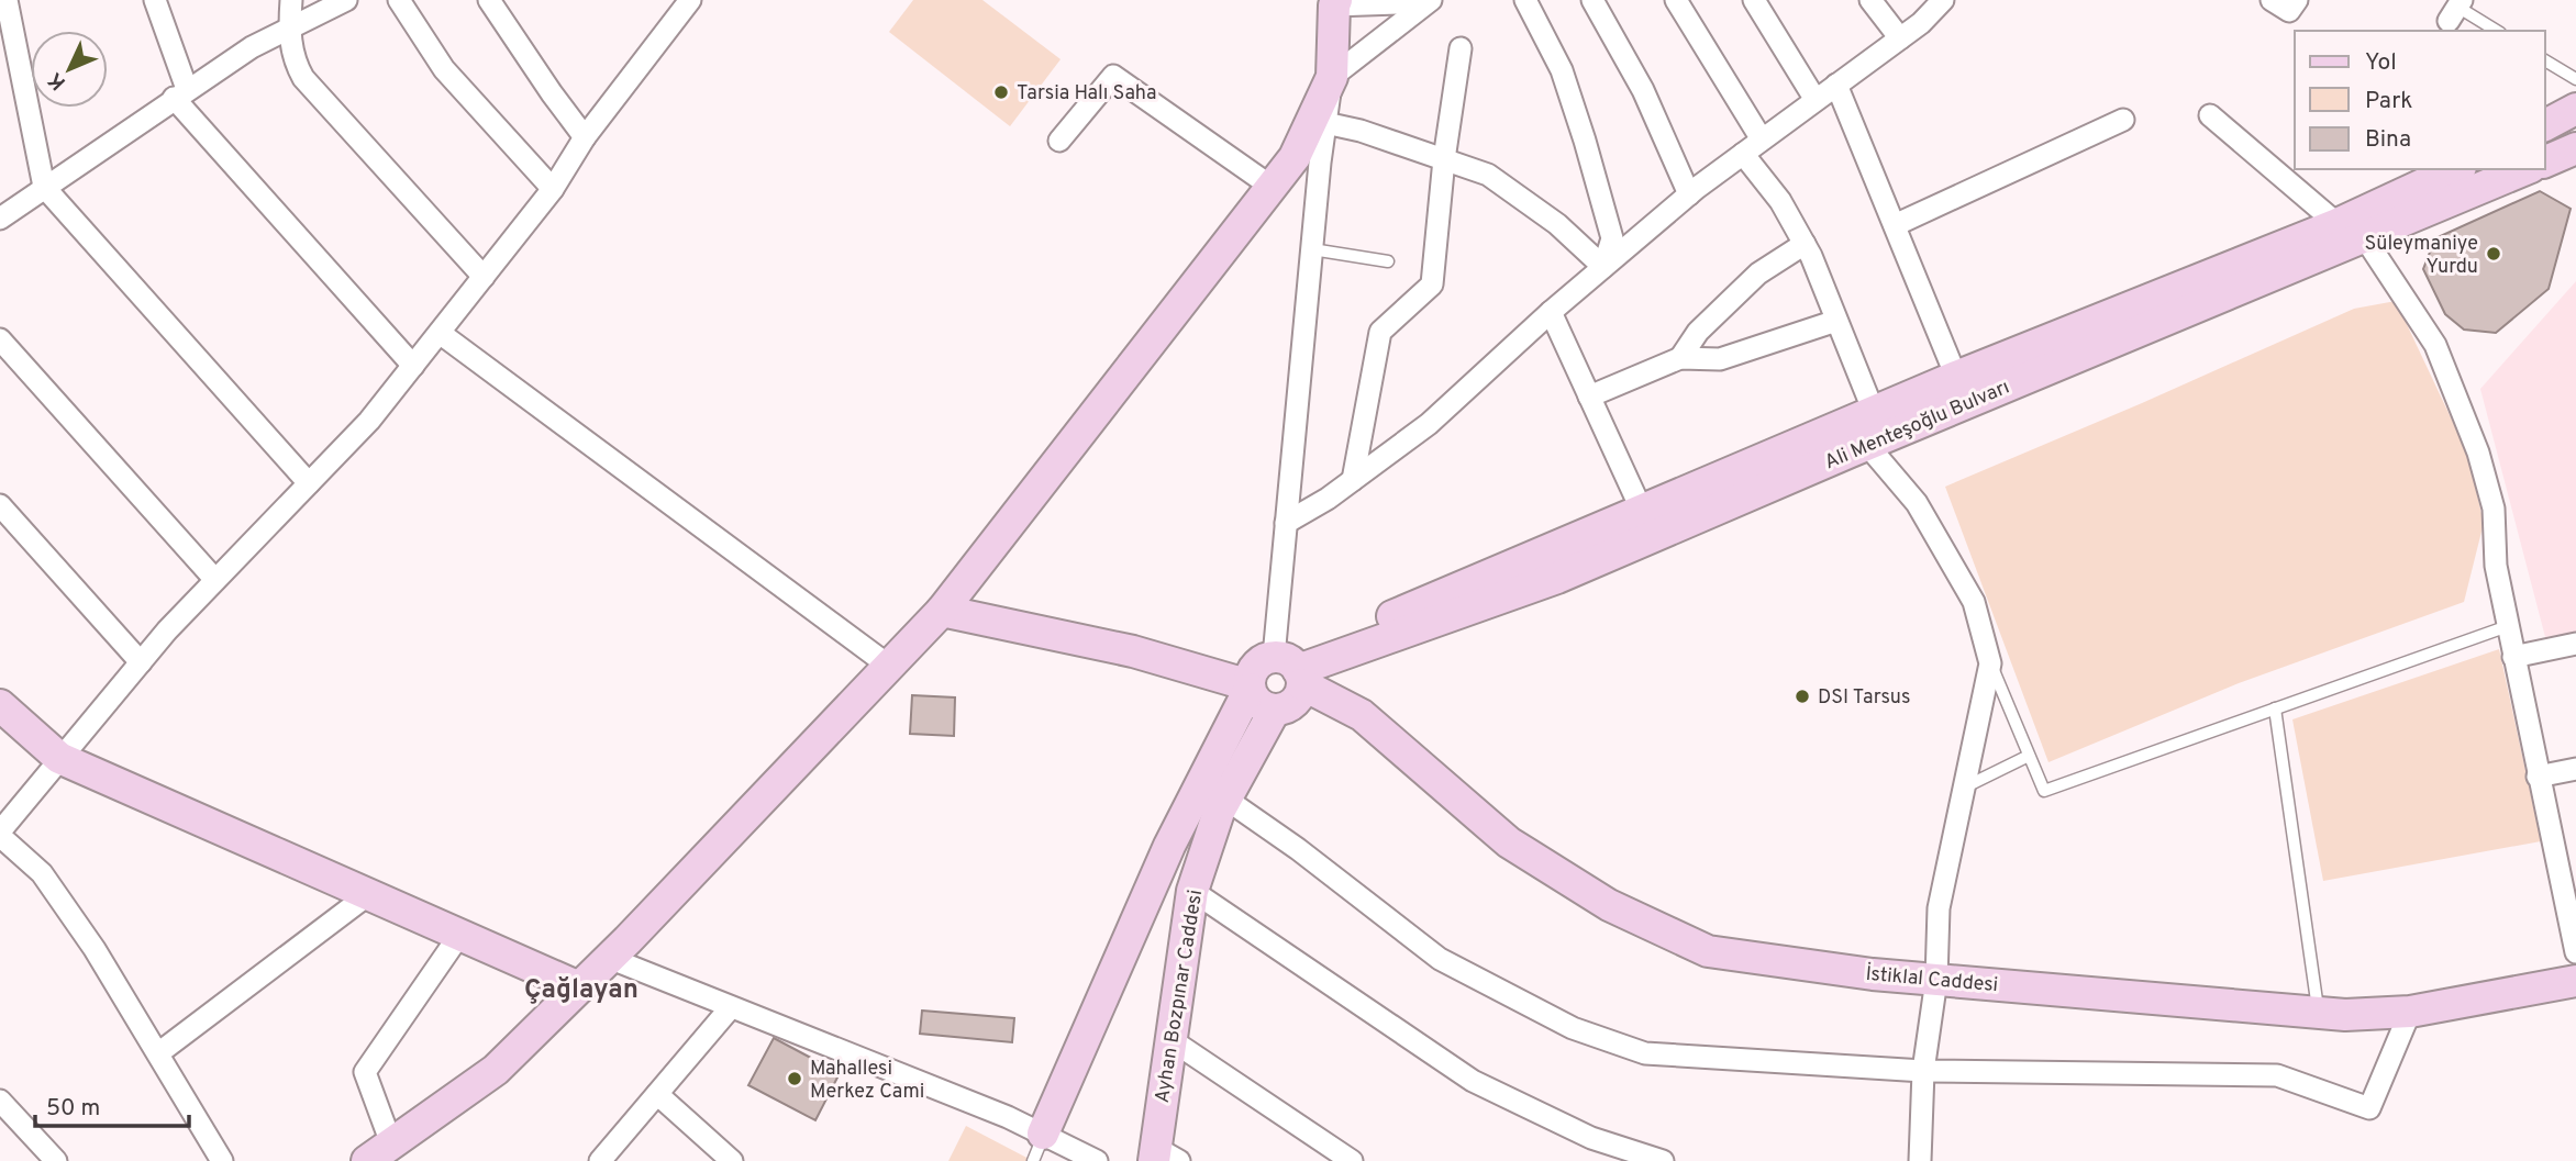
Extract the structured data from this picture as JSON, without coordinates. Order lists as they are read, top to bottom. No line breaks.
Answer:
{"streets":{"street":["Ali Menteşoğlu Bulvarı","İstiklal Caddesi","Ayhan Bozpınar Caddesi"]},"crossings":[["Ali Menteşoğlu Bulvarı","İstiklal Caddesi"]],"districts":["Çağlayan"],"places":["Tarsia Halı Saha","Süleymaniye Yurdu","DSI Tarsus","Mahallesi Merkez Cami"],"legend":["Yol","Park","Bina"],"scale_bar":"50 m","north":"bottom left"}
